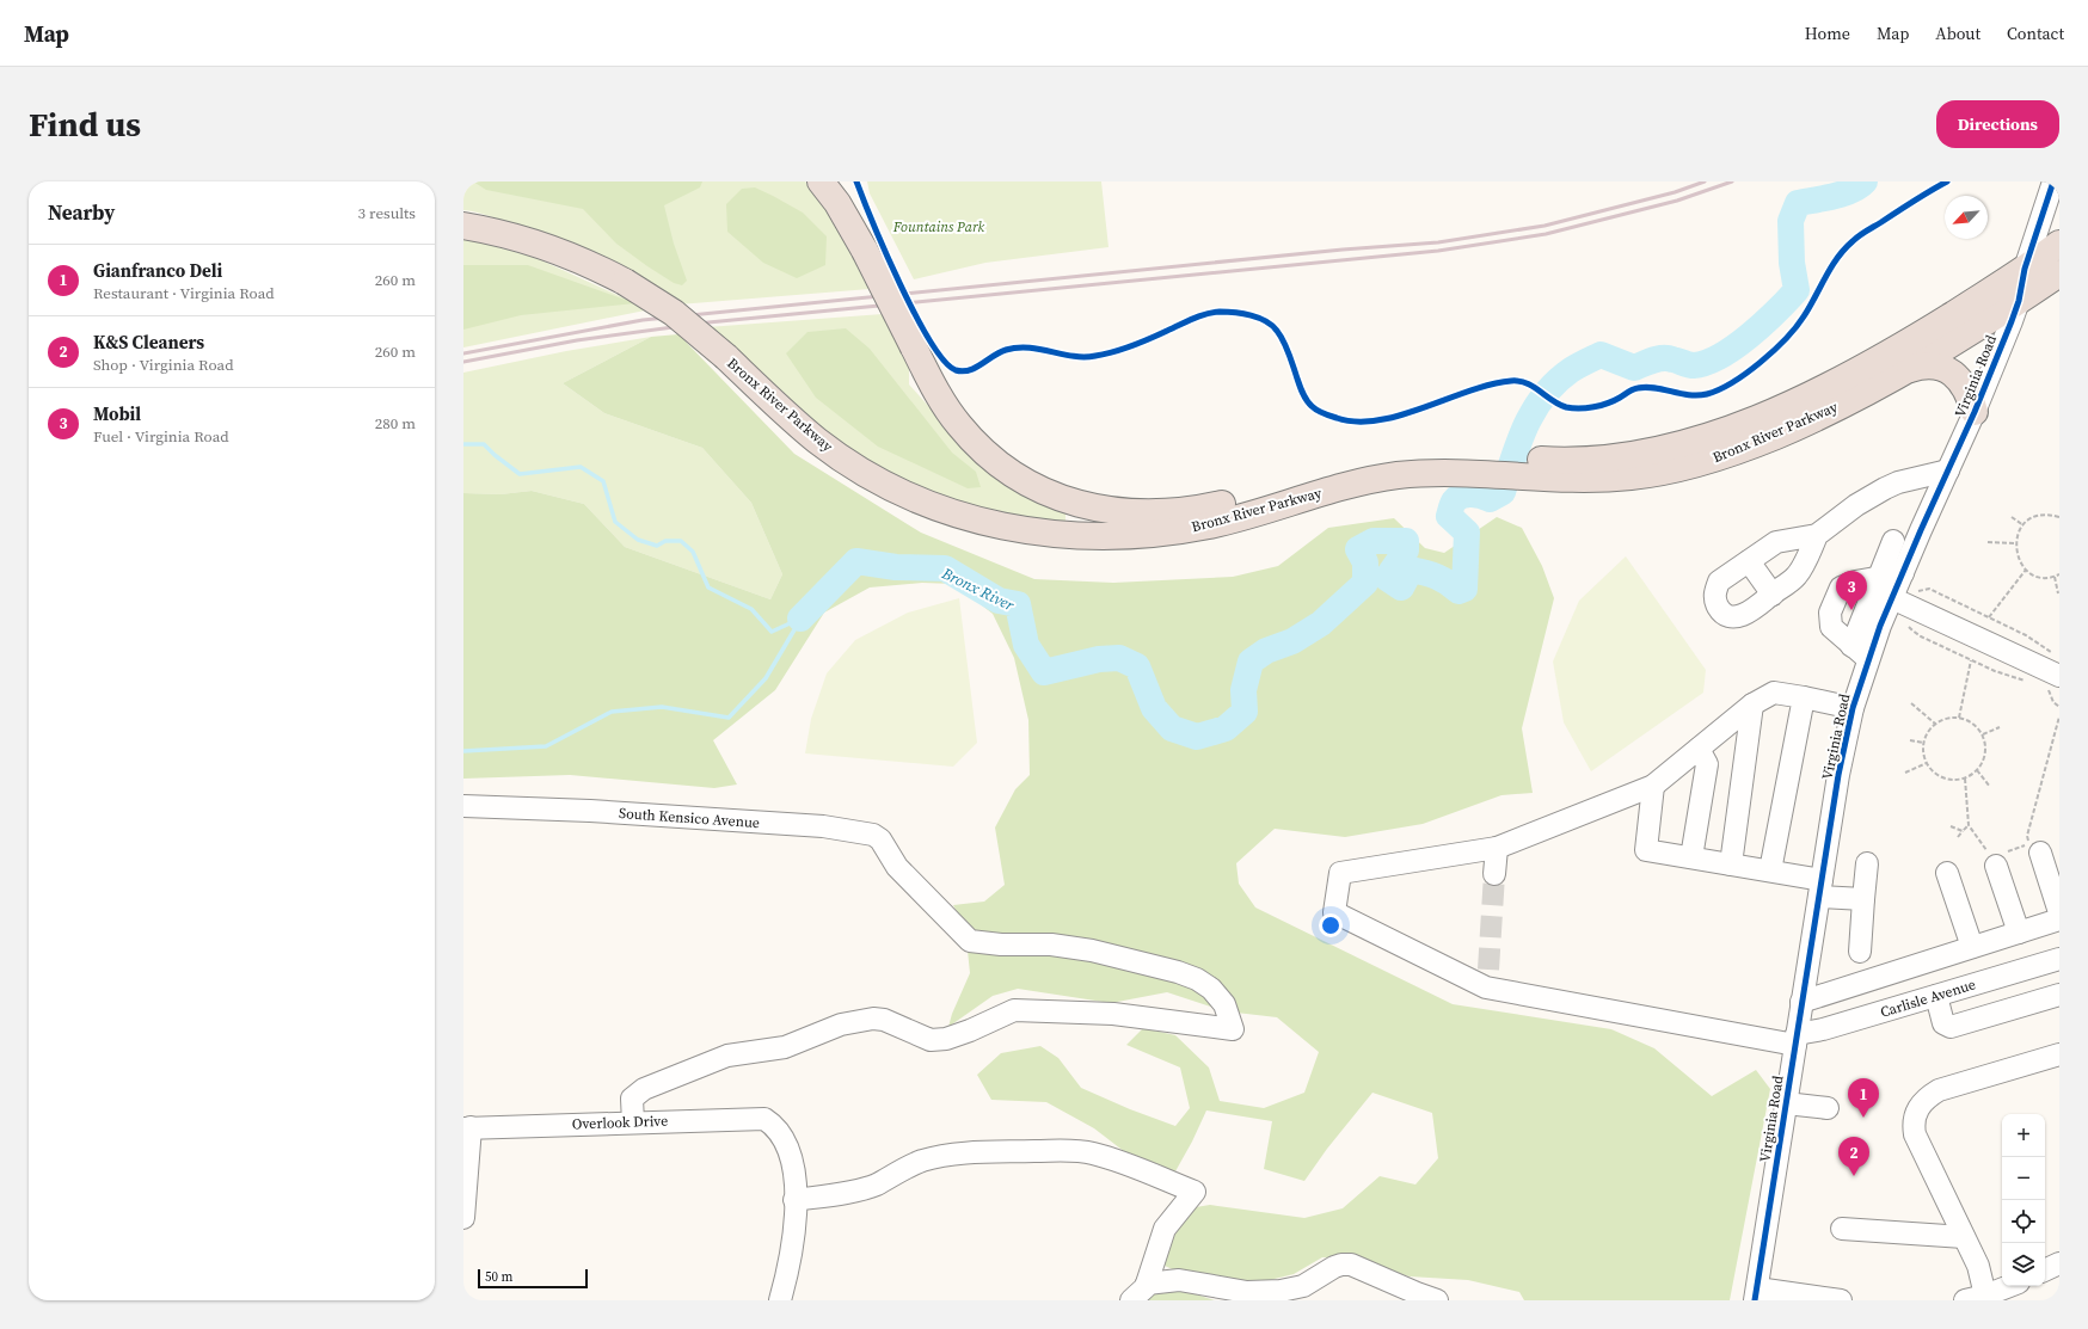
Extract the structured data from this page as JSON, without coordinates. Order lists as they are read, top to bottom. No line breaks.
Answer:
{"streets":{"highway":["Bronx River Parkway"],"street":["Virginia Road","South Kensico Avenue","Carlisle Avenue","Overlook Drive"]},"crossings":[["Virginia Road","Bronx River Parkway"],["Virginia Road","Carlisle Avenue"],["South Kensico Avenue","Overlook Drive"]],"water":["Bronx River"],"parks":["Fountains Park"],"scale_bar":"50 m","north":"bottom left","page":{"header":"Map","nav":["Home","Map","About","Contact"],"buttons":"Directions","title":"Find us","heading":["Nearby","3 results"],"list":[{"mark":"1","name":"Gianfranco Deli","note":"Restaurant · Virginia Road","value":"260 m"},{"mark":"2","name":"K&S Cleaners","note":"Shop · Virginia Road","value":"260 m"},{"mark":"3","name":"Mobil","note":"Fuel · Virginia Road","value":"280 m"}],"pins":["3","1","2"],"map_buttons":["+","−"],"scale":"50 m"}}
